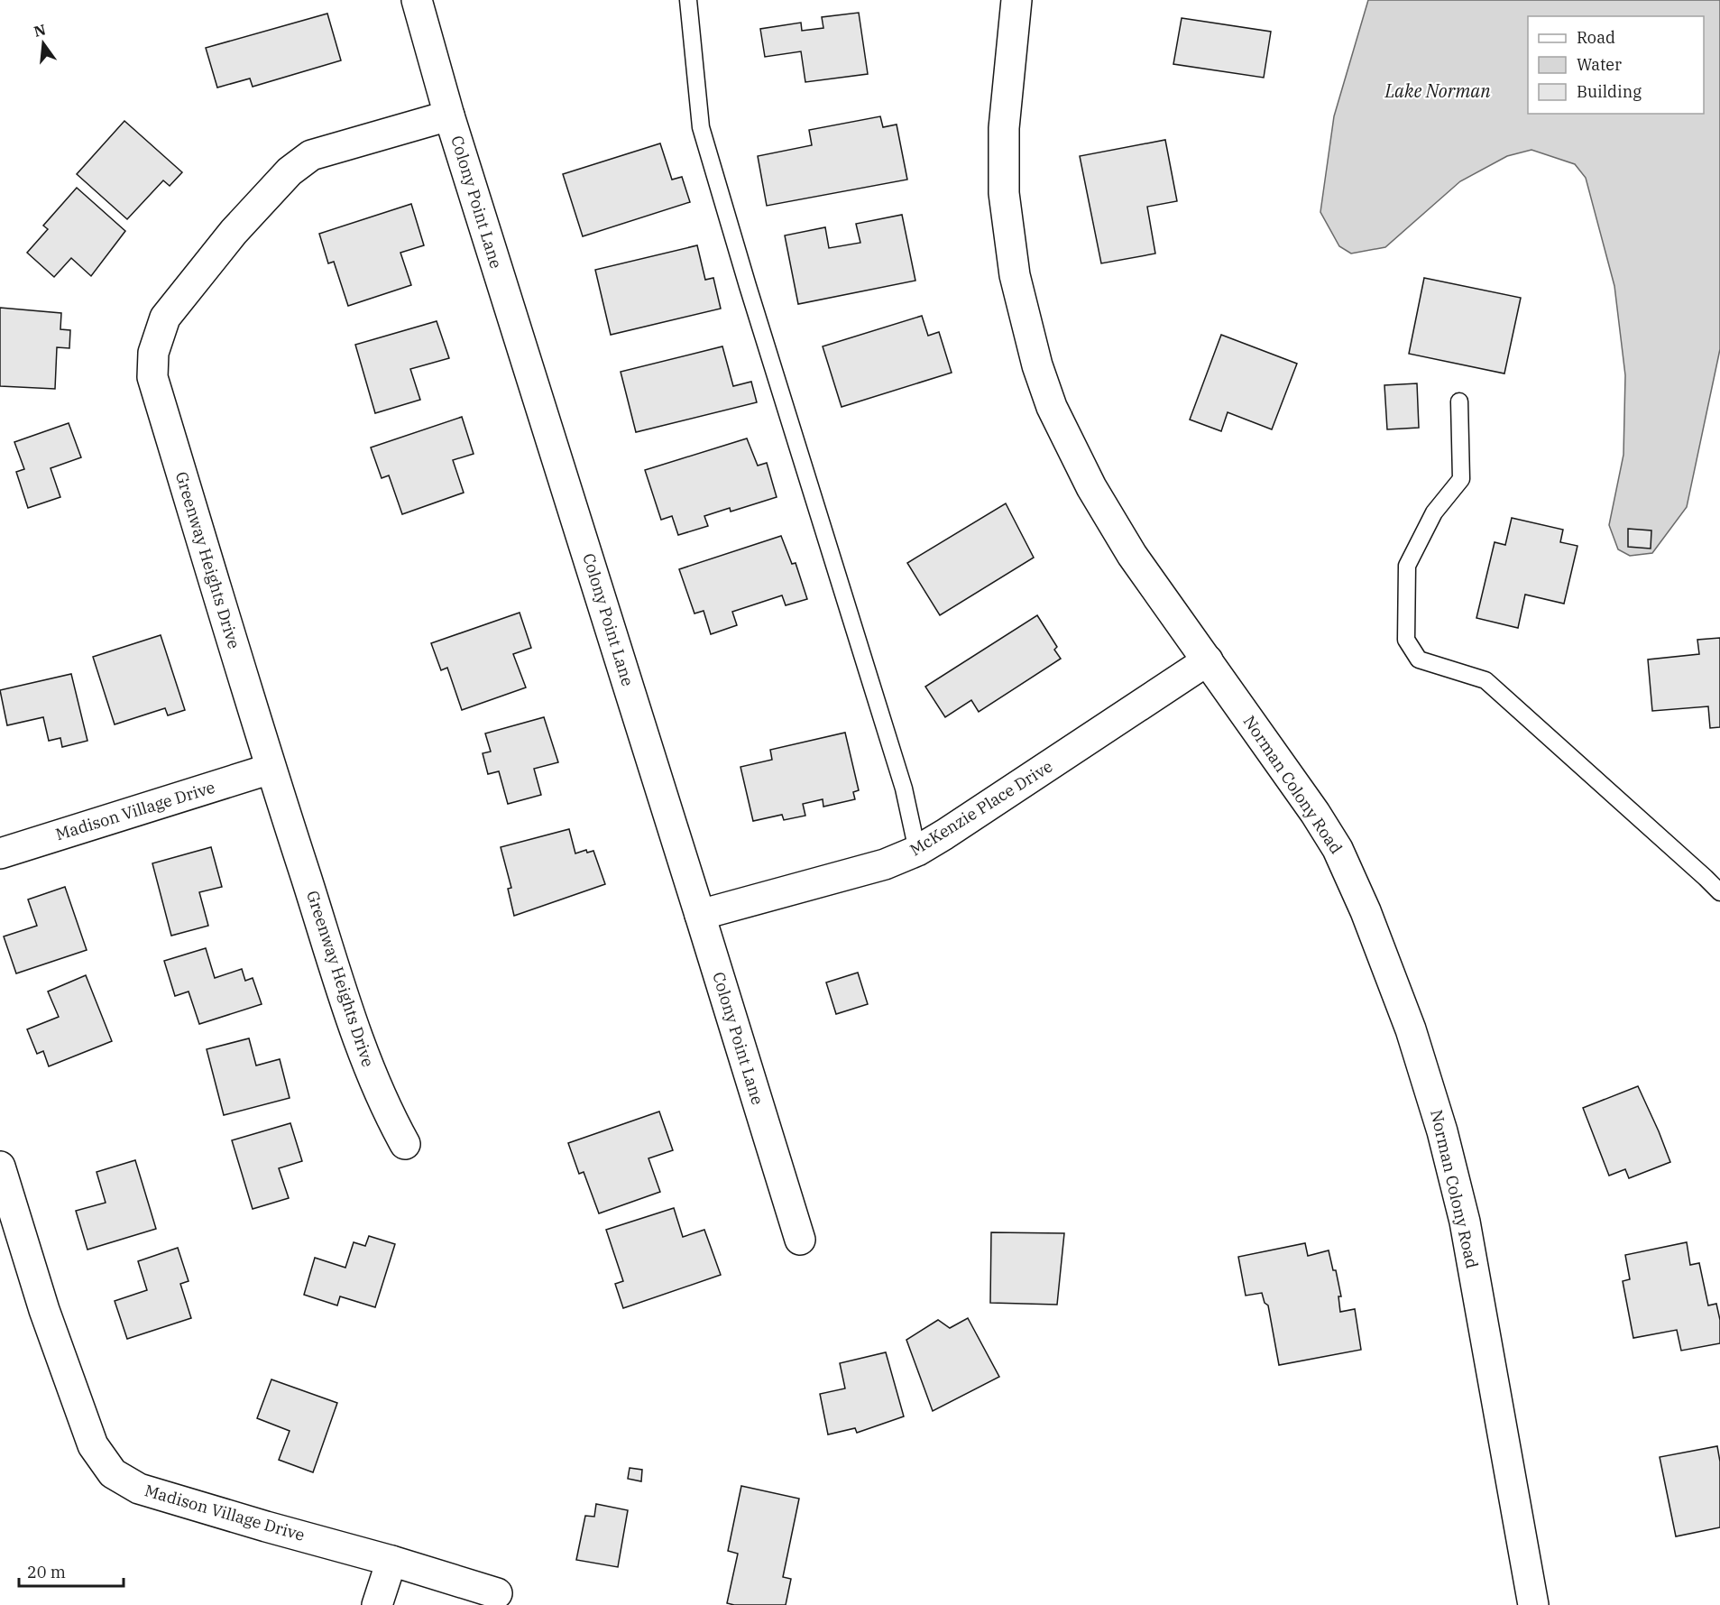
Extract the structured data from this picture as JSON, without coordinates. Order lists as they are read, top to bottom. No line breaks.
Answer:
{"streets":{"street":["Colony Point Lane","Greenway Heights Drive","Norman Colony Road","McKenzie Place Drive","Madison Village Drive"]},"crossings":[["Colony Point Lane","Greenway Heights Drive"],["Colony Point Lane","McKenzie Place Drive"],["Greenway Heights Drive","Madison Village Drive"],["Norman Colony Road","McKenzie Place Drive"]],"water":["Lake Norman"],"legend":["Road","Water","Building"],"scale_bar":"20 m","north":"top"}
